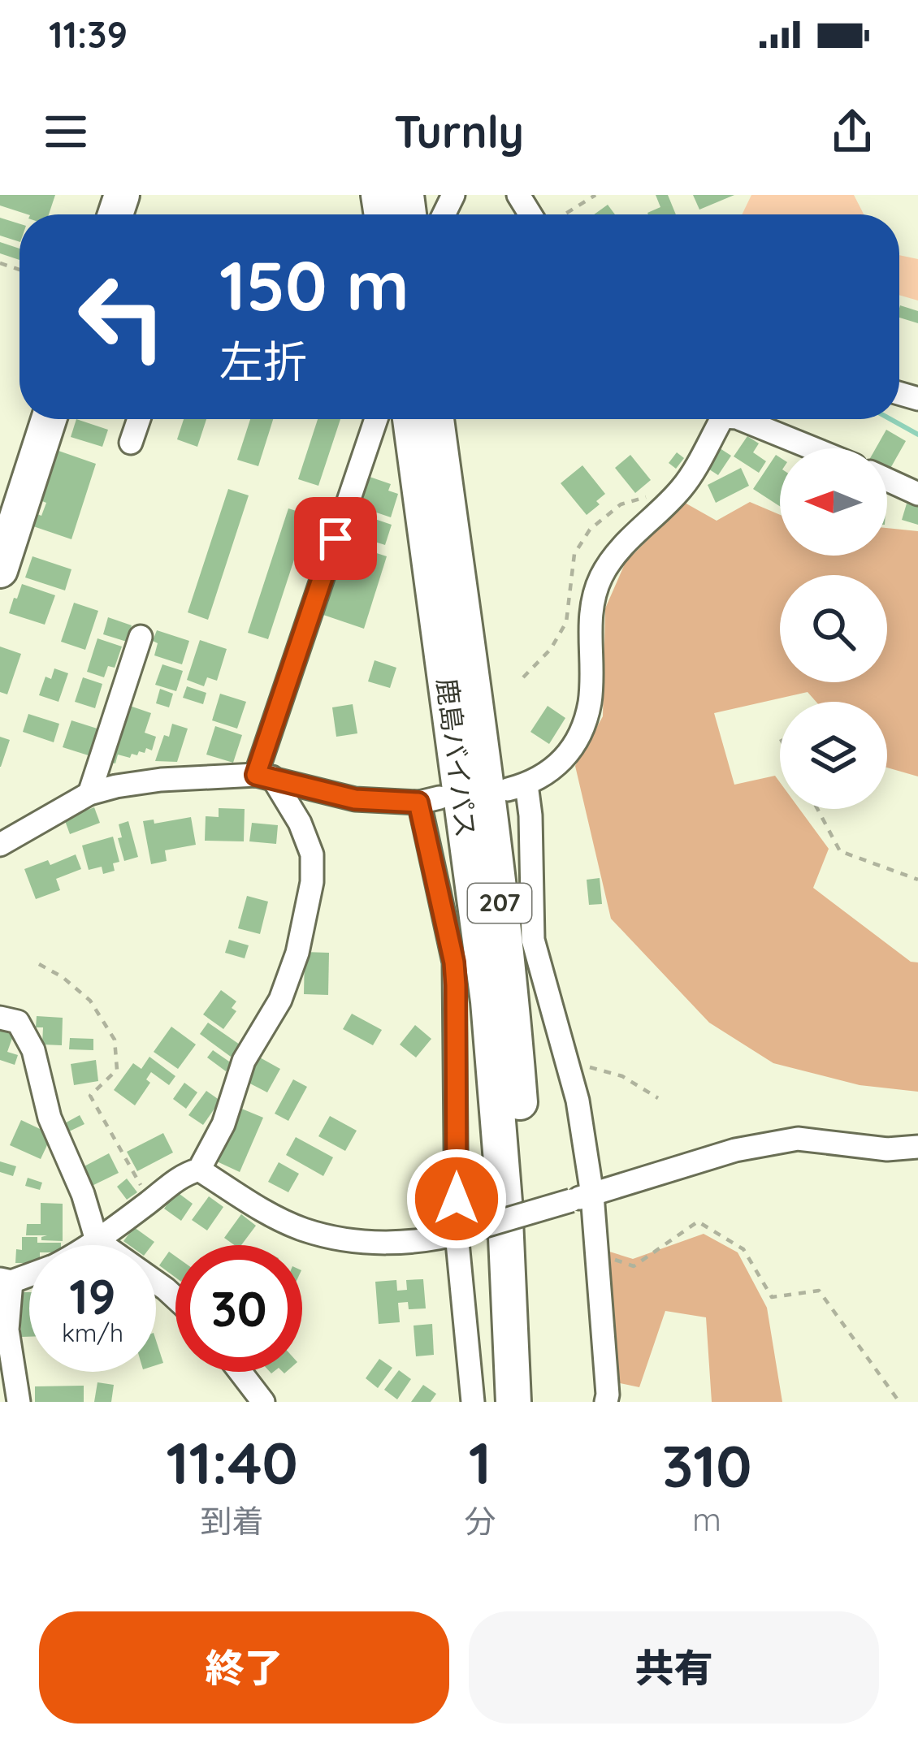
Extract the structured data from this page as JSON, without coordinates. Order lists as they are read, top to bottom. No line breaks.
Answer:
{"streets":{"highway":["鹿島バイパス","207"]},"north":"left","page":{"status":"11:39","header":"Turnly","turn":["150 m","左折"],"speed":"19 km/h","limit":"30","eta":["11:40","到着","1","分","310","m"],"buttons":["終了","共有"]}}
